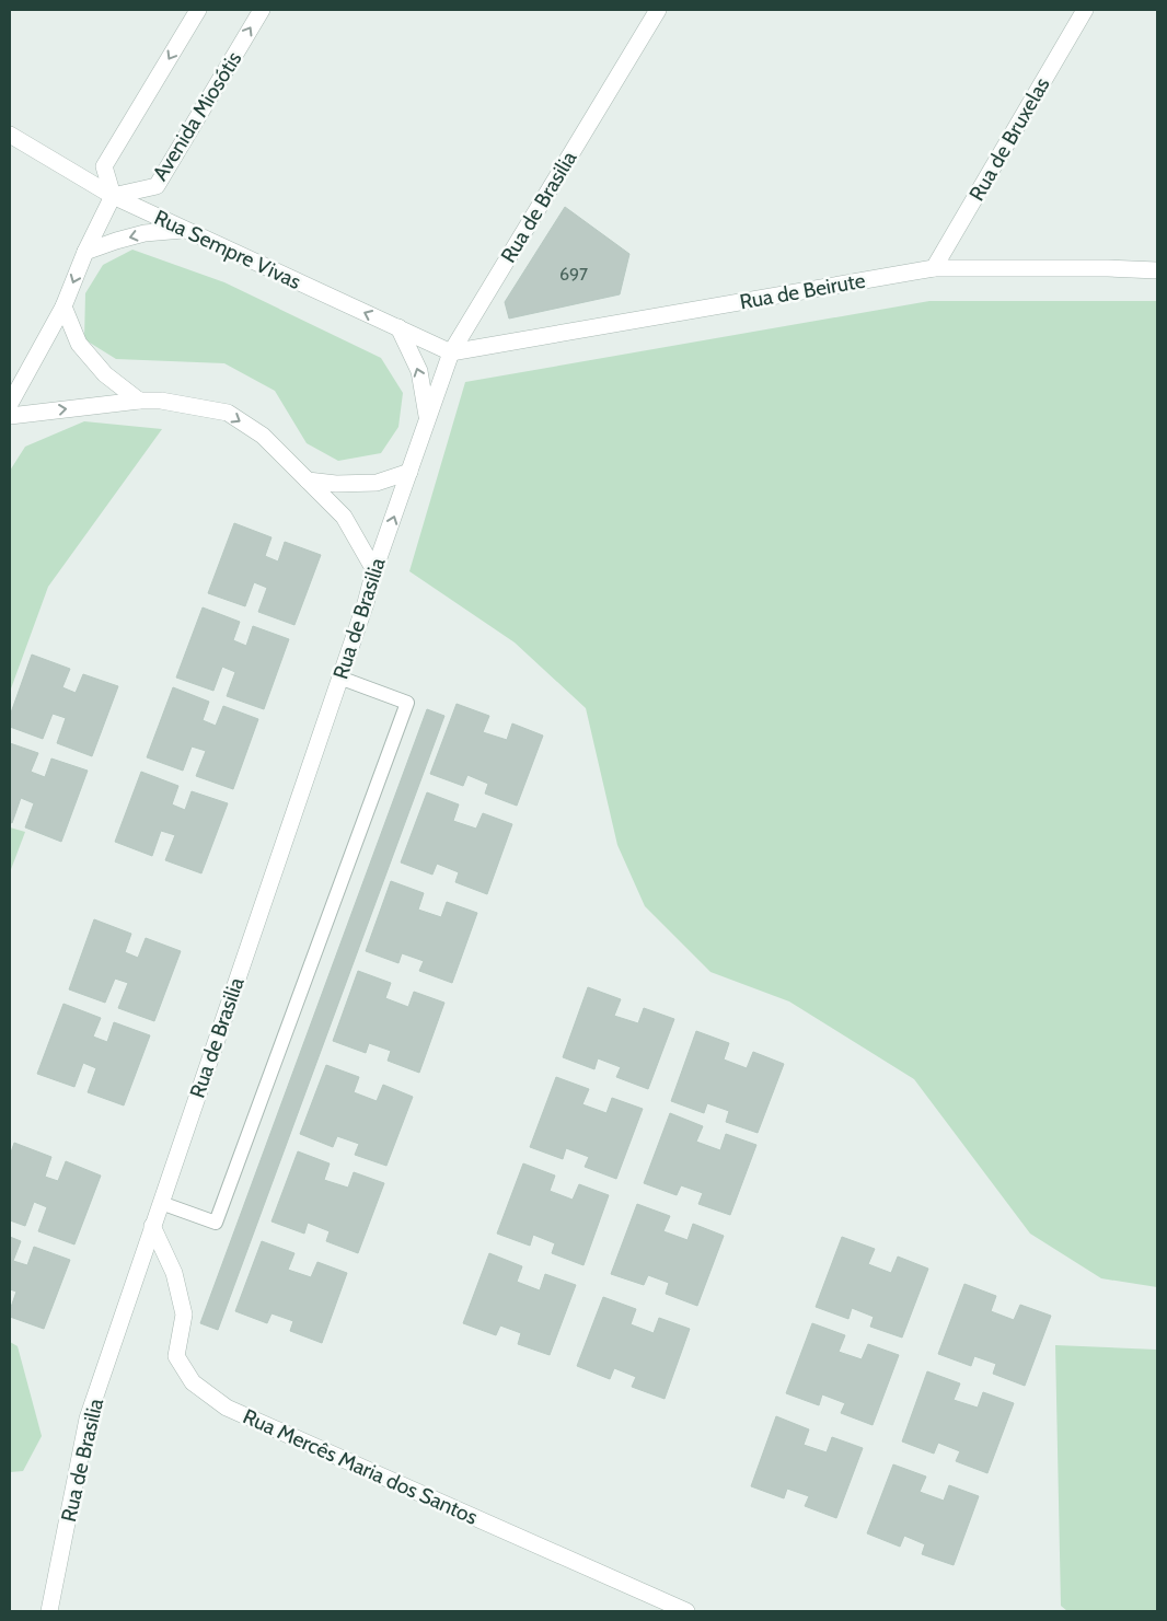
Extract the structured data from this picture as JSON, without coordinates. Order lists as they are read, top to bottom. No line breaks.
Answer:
{"streets":{"street":["Avenida Miosótis","Rua de Bruxelas","Rua de Brasilia","Rua Sempre Vivas","Rua de Beirute","Rua Mercês Maria dos Santos"]},"crossings":[["Avenida Miosótis","Rua Sempre Vivas"],["Rua de Bruxelas","Rua de Beirute"],["Rua de Brasilia","Rua Sempre Vivas"],["Rua de Brasilia","Rua de Beirute"],["Rua de Brasilia","Rua Mercês Maria dos Santos"],["Rua Sempre Vivas","Rua de Beirute"]],"one_way":["Rua Sempre Vivas"],"house_numbers":["697"]}
